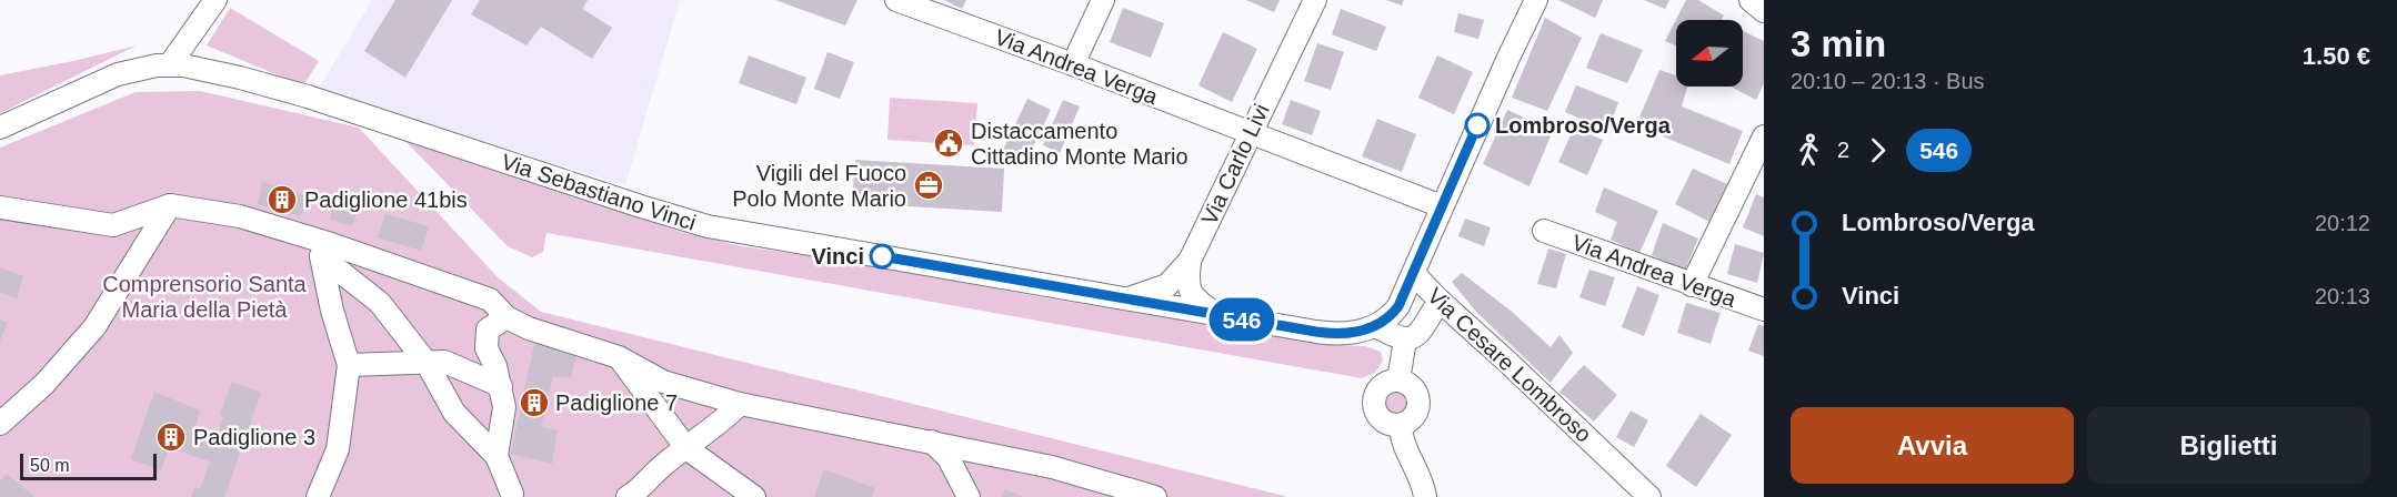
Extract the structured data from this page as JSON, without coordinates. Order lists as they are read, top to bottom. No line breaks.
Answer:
{"streets":{"street":["Via Andrea Verga","Via Carlo Livi","Via Sebastiano Vinci","Via Cesare Lombroso"]},"crossings":[["Via Andrea Verga","Via Carlo Livi"],["Via Andrea Verga","Via Cesare Lombroso"],["Via Carlo Livi","Via Sebastiano Vinci"]],"parks":["Comprensorio Santa Maria della Pietà"],"places":{"other":["Lombroso/Verga","Vinci"],"public building":["Distaccamento Cittadino Monte Mario"],"office":["Vigili del Fuoco Polo Monte Mario"],"building":["Padiglione 41bis","Padiglione 7","Padiglione 3"]},"lines":["bus line 546"],"scale_bar":"50 m","north":"left","page":{"on_map":"546","heading":["3 min","20:10 – 20:13 · Bus","1.50 €"],"legs":["2","546"],"list":[{"name":"Lombroso/Verga","value":"20:12"},{"name":"Vinci","value":"20:13"}],"buttons":["Avvia","Biglietti"],"scale":"50 m"}}
